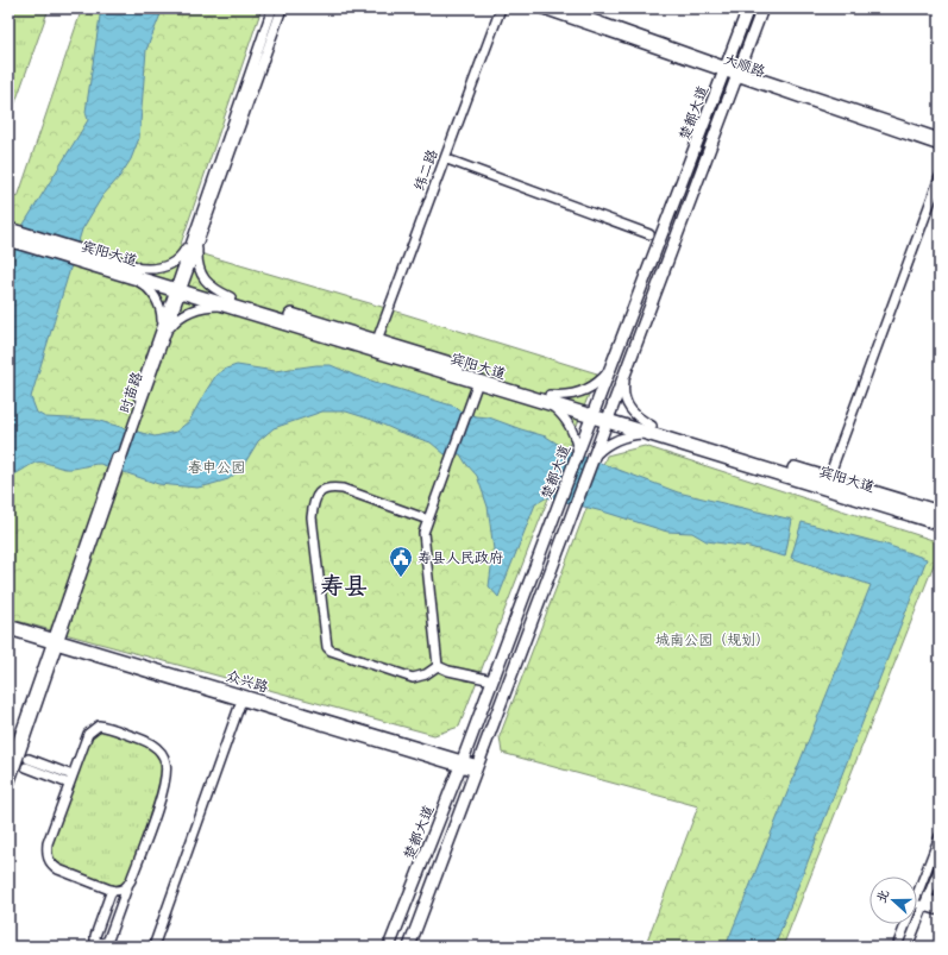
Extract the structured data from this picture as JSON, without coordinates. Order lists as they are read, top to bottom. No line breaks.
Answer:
{"streets":{"highway":["宾阳大道"],"main road":["楚都大道"],"street":["大顺路","纬二路","时苗路","众兴路"]},"crossings":[["大顺路","楚都大道"],["楚都大道","宾阳大道"],["楚都大道","众兴路"],["纬二路","宾阳大道"],["宾阳大道","时苗路"],["时苗路","众兴路"]],"districts":["寿县"],"parks":["春申公园","城南公园（规划）"],"places":{"public building":["寿县人民政府"]},"north":"left"}
